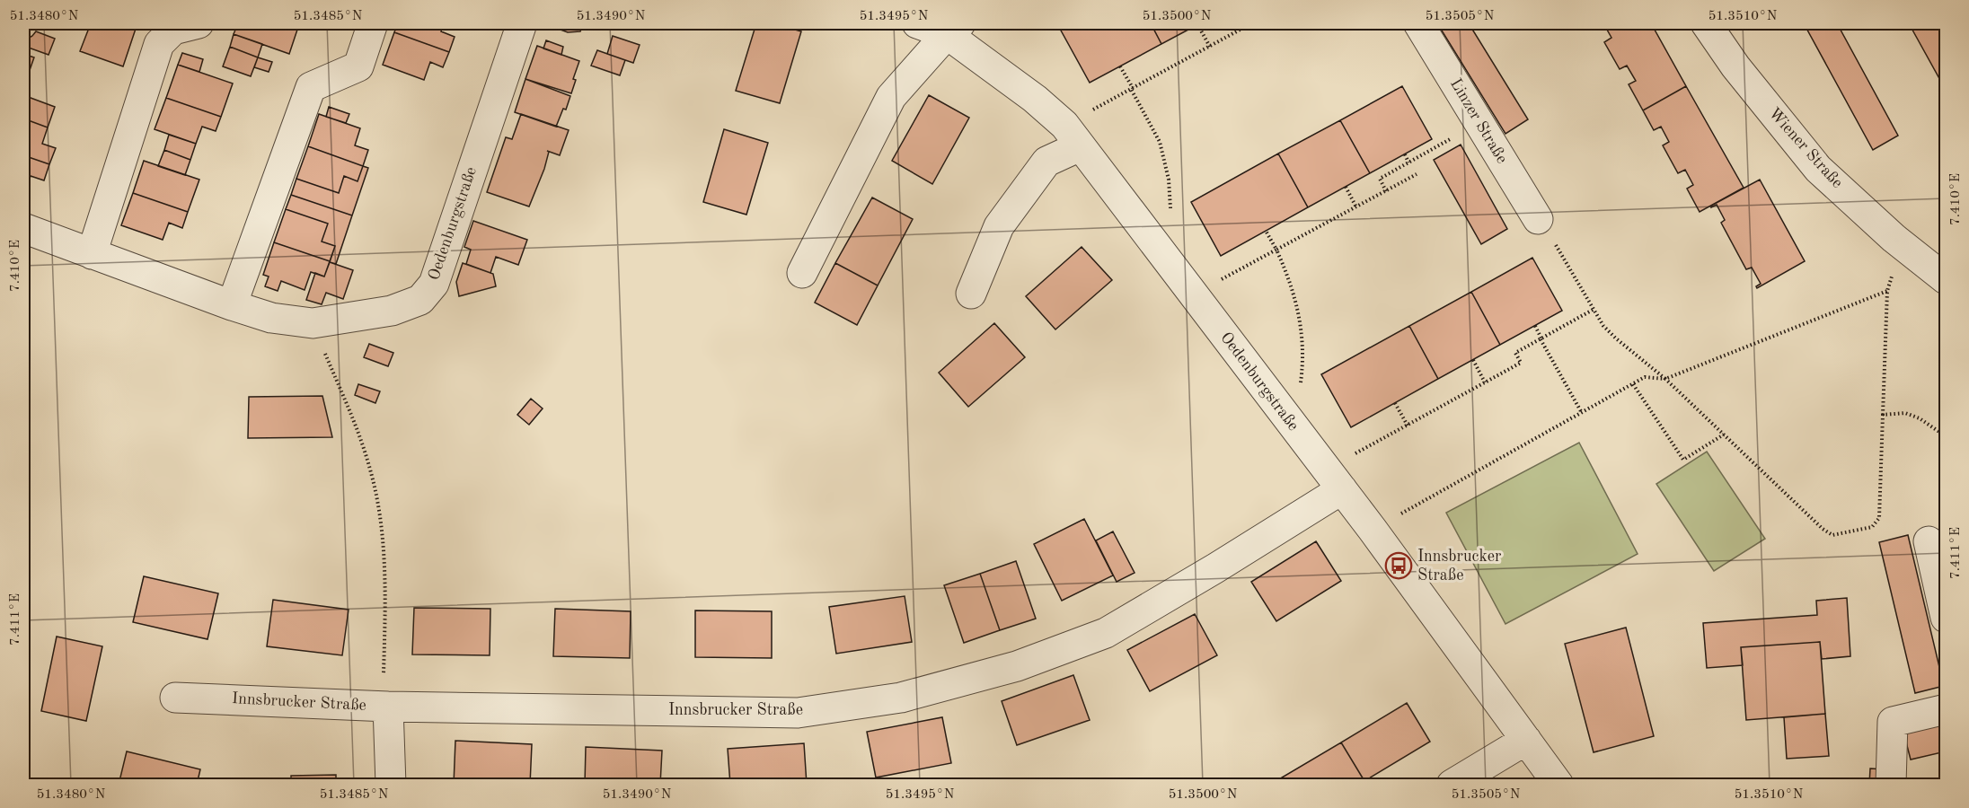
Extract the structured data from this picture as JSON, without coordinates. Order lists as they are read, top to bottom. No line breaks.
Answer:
{"streets":{"street":["Linzer Straße","Wiener Straße","Oedenburgstraße","Innsbrucker Straße"]},"crossings":[["Oedenburgstraße","Innsbrucker Straße"]],"places":{"bus stop":["Innsbrucker Straße"]},"coordinates":["51.3480°N","51.3485°N","51.3490°N","51.3495°N","51.3500°N","51.3505°N","51.3510°N","7.410°E","7.411°E"]}
